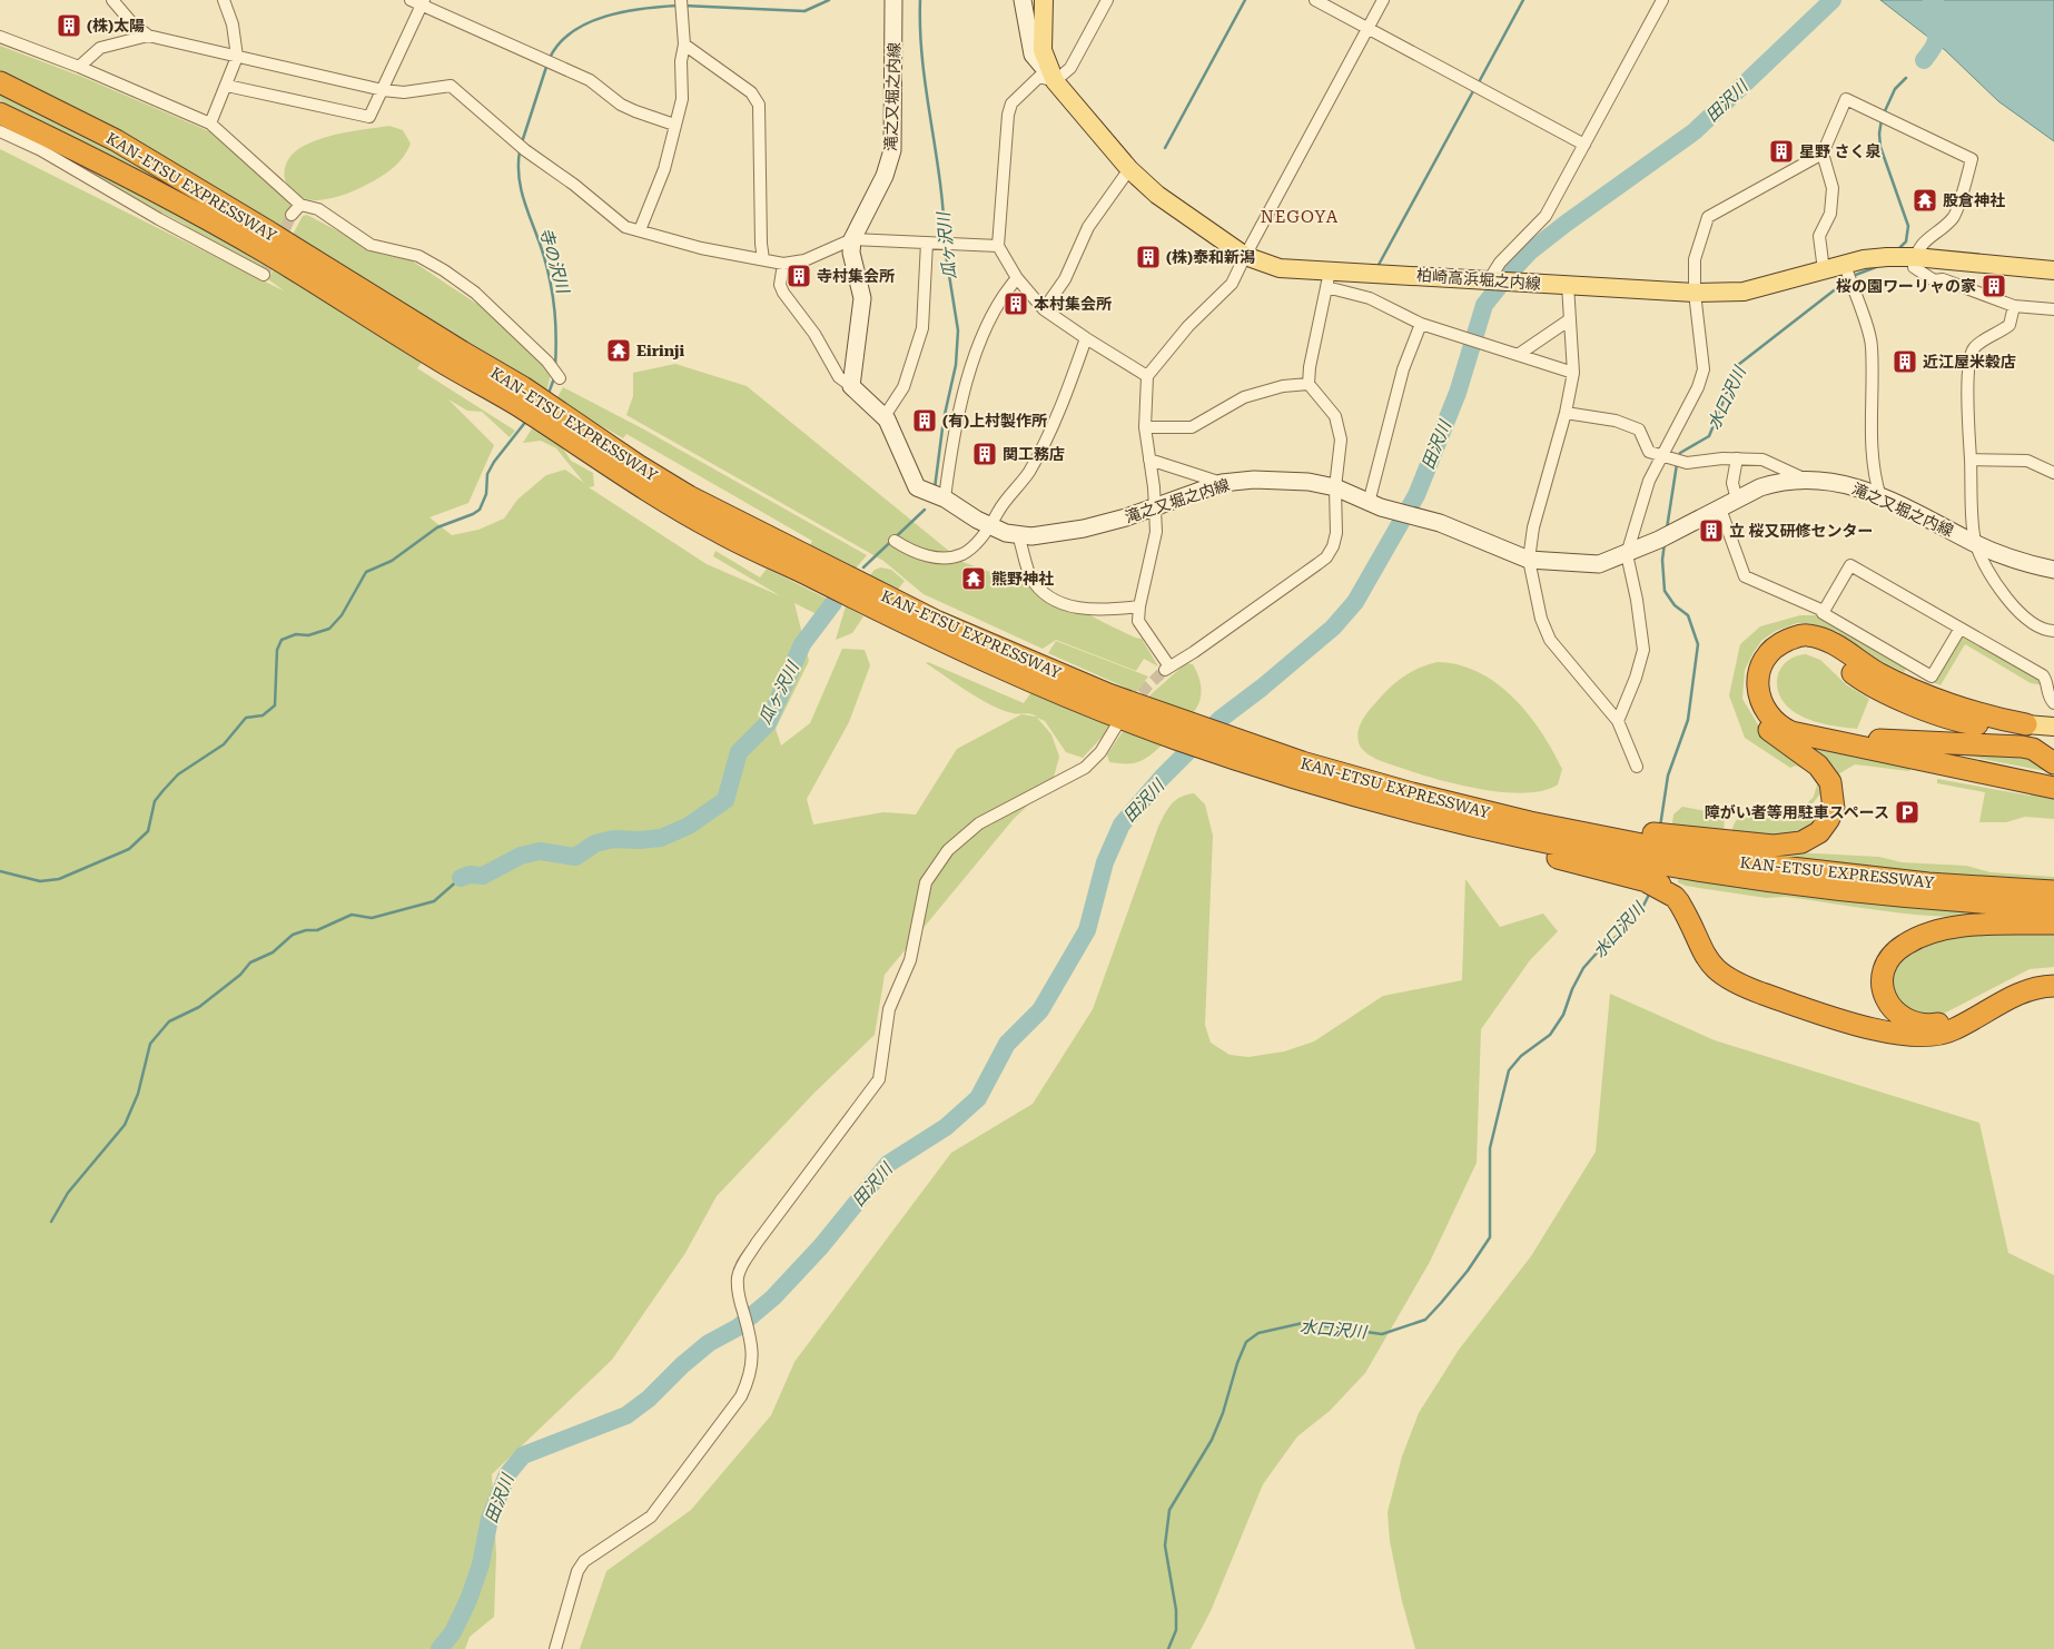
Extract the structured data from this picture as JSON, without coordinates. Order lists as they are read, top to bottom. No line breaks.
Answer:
{"streets":{"highway":["KAN-ETSU EXPRESSWAY"],"main road":["滝之又堀之内線","柏崎高浜堀之内線"]},"districts":["NEGOYA"],"water":["田沢川","瓜ヶ沢川","寺の沢川","水口沢川"],"places":{"building":["(株)太陽","星野 さく泉","(株)泰和新潟","寺村集会所","桜の園ワーリャの家","本村集会所","近江屋米穀店","(有)上村製作所","関工務店","立 桜又研修センター"],"temple":["股倉神社","Eirinji","熊野神社"],"parking":["障がい者等用駐車スペース"]}}
